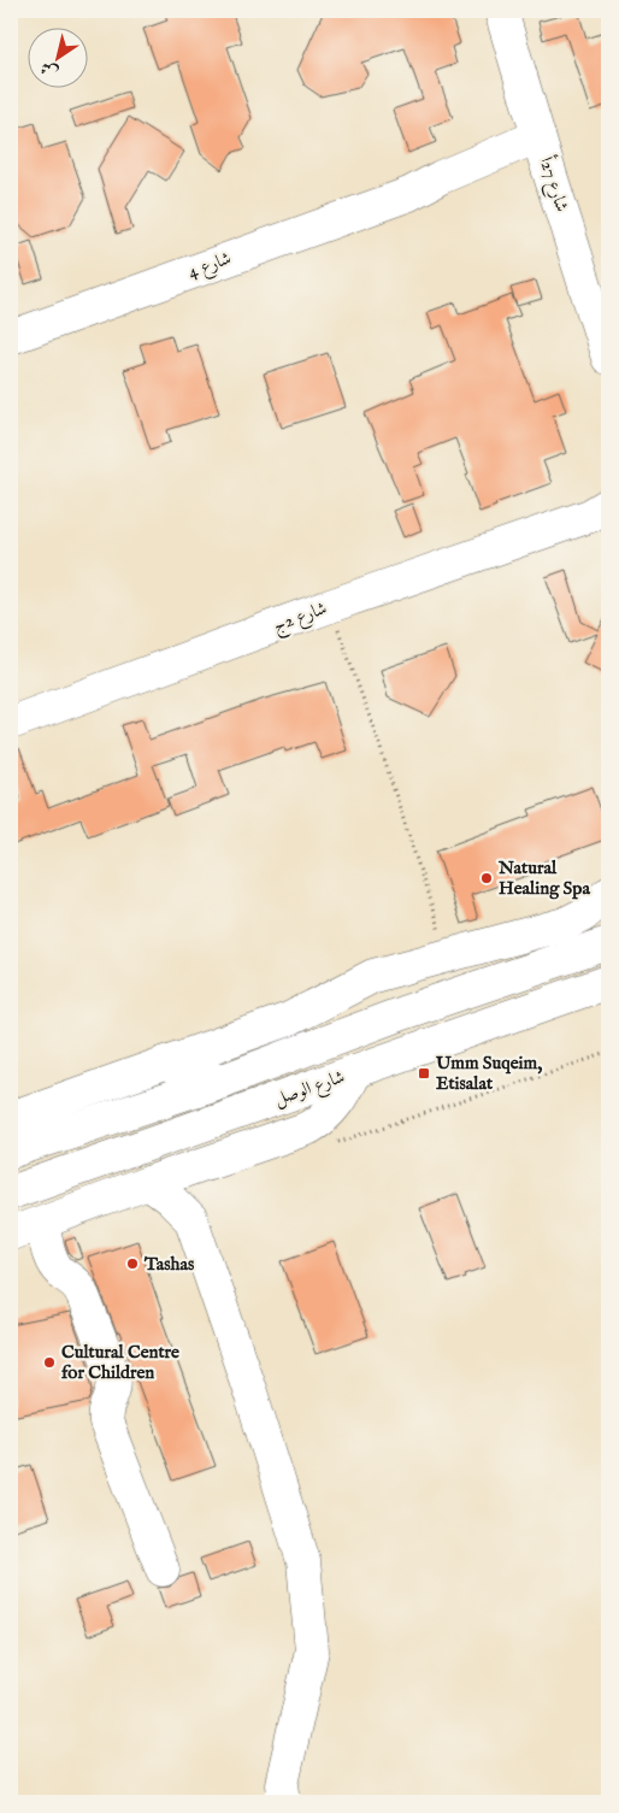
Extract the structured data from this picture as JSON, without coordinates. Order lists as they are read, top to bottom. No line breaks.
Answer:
{"streets":{"street":["شارع 27أ","شارع 4","شارع 2ج","شارع الوصل"]},"crossings":[["شارع 27أ","شارع 4"]],"places":{"other":["Natural Healing Spa","Tashas","Cultural Centre for Children"],"transit":["Umm Suqeim, Etisalat"]},"north":"bottom left"}
